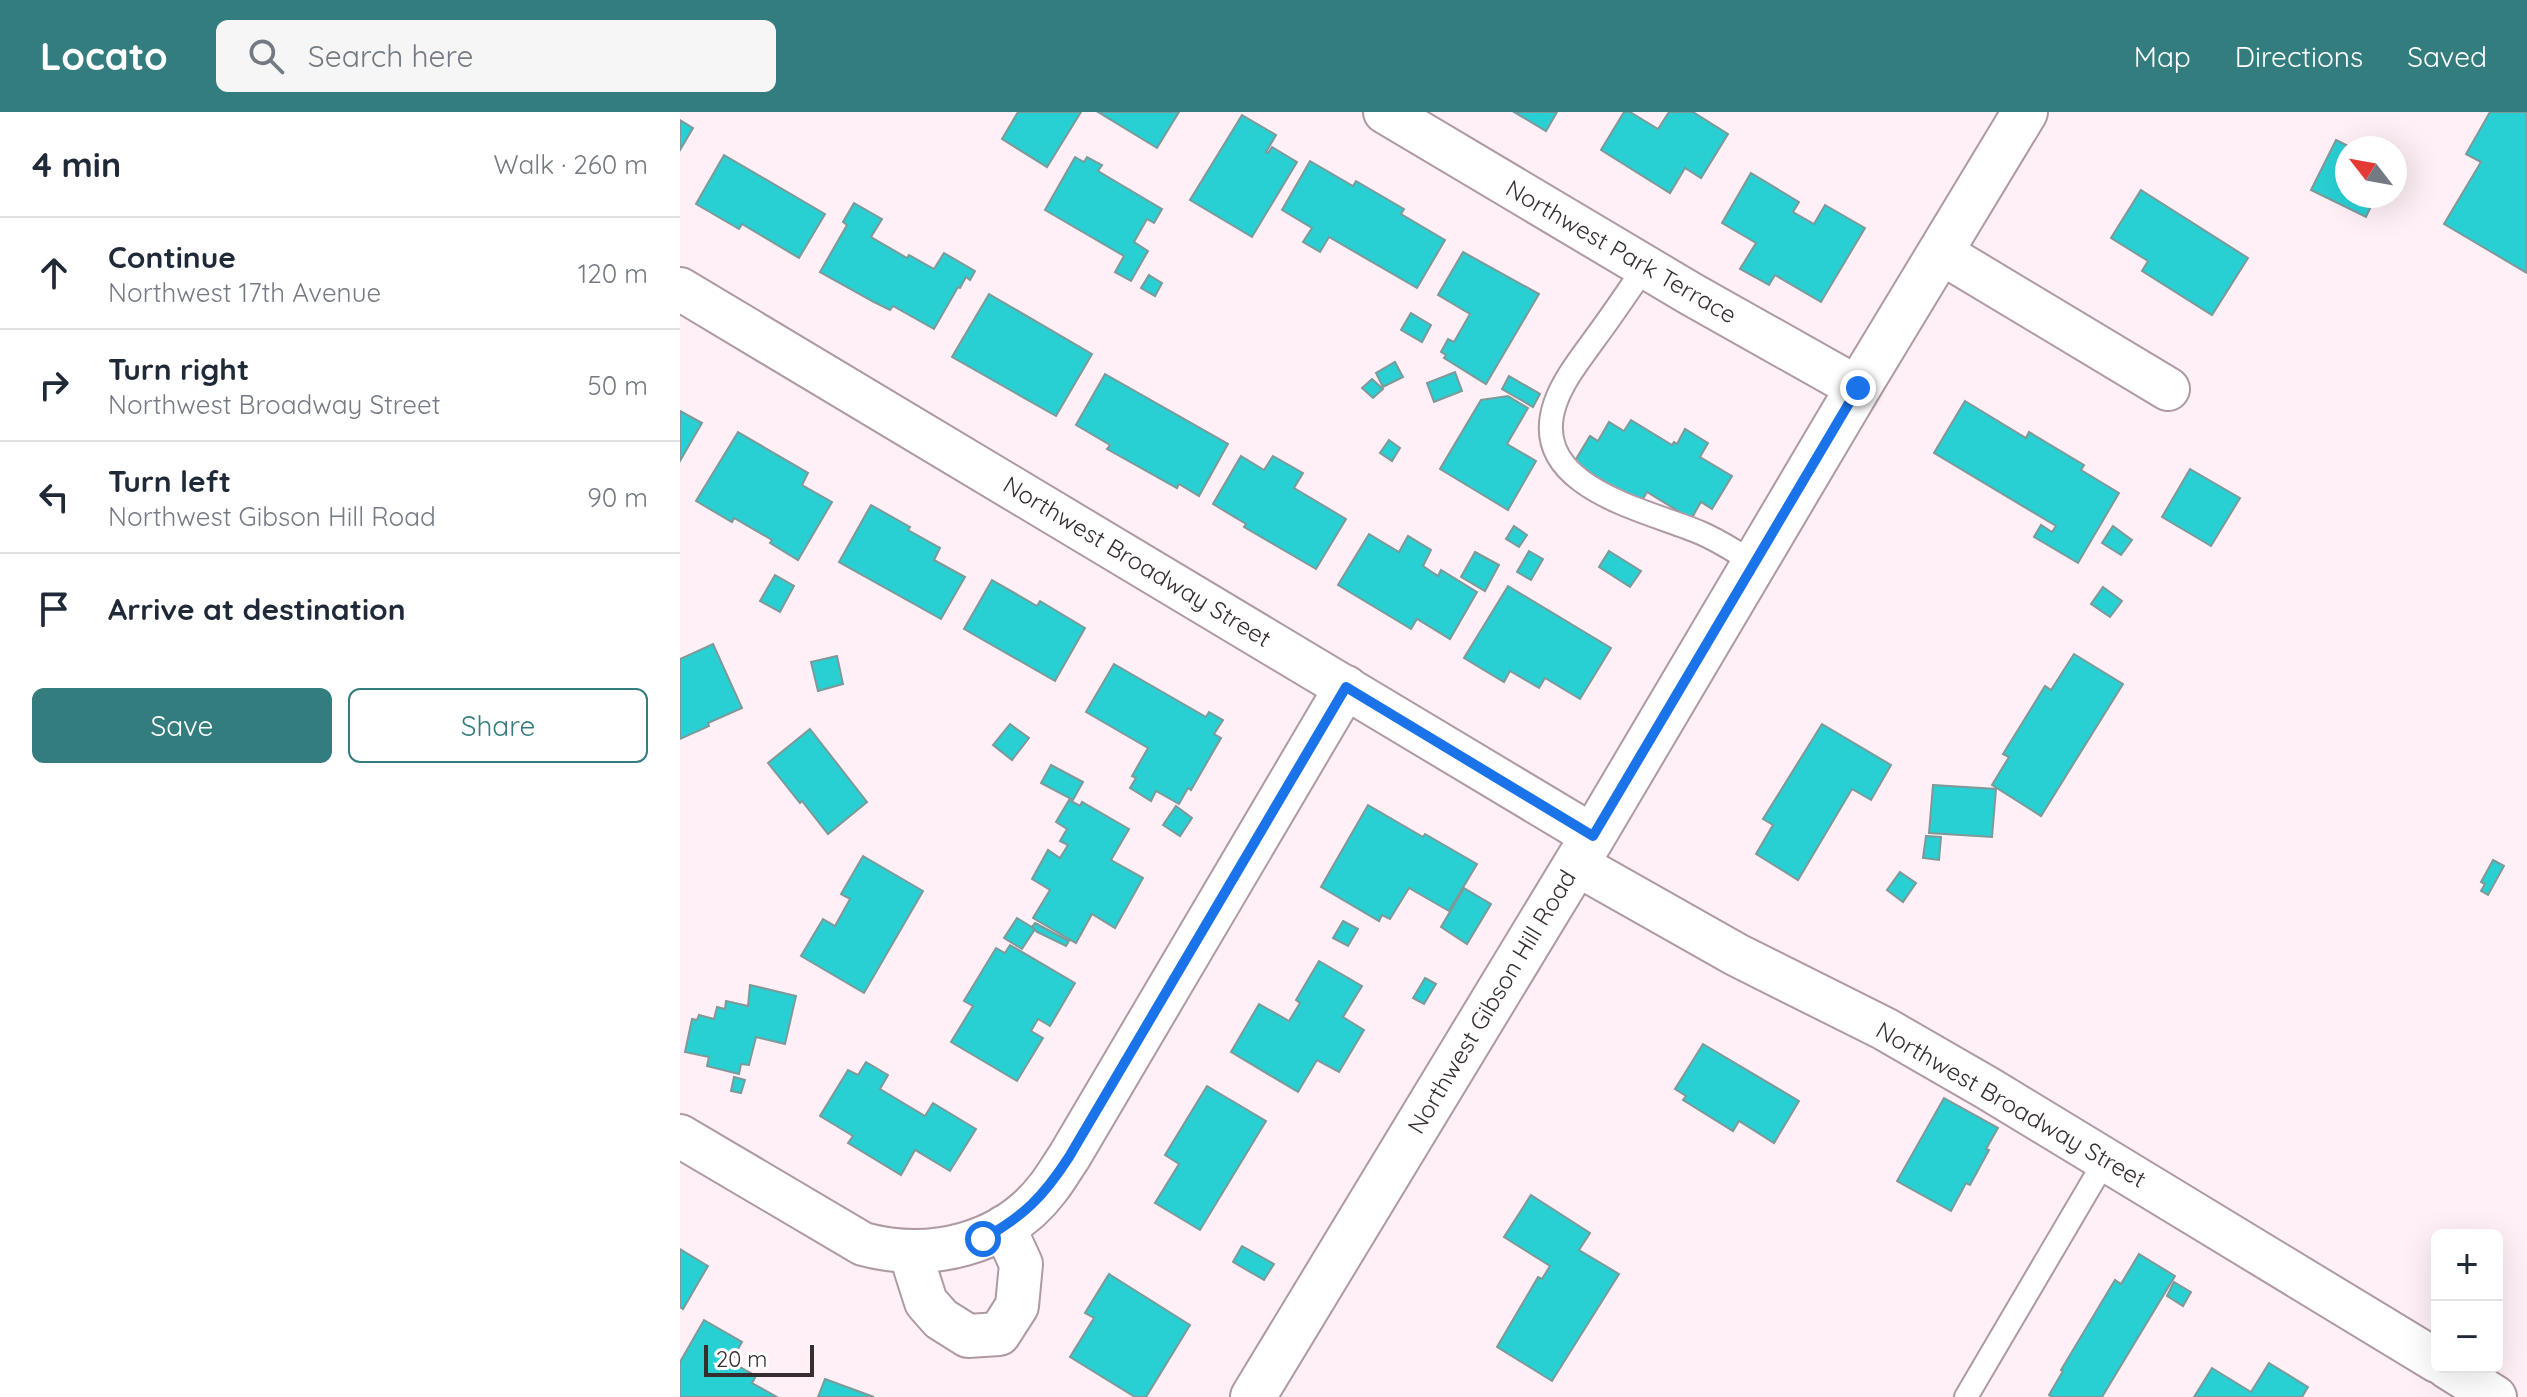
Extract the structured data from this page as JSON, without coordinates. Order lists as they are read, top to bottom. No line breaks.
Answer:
{"streets":{"main road":["Northwest Gibson Hill Road"],"street":["Northwest Park Terrace","Northwest Broadway Street"]},"crossings":[["Northwest Park Terrace","Northwest Gibson Hill Road"],["Northwest Broadway Street","Northwest Gibson Hill Road"]],"scale_bar":"20 m","north":"top left","page":{"header":"Locato","search":"Search here","nav":["Map","Directions","Saved"],"heading":["4 min","Walk · 260 m"],"list":[["Continue","Northwest 17th Avenue","120 m"],["Turn right","Northwest Broadway Street","50 m"],["Turn left","Northwest Gibson Hill Road","90 m"],"Arrive at destination"],"buttons":["Save","Share"],"map_buttons":["+","−"],"scale":"20 m"}}
